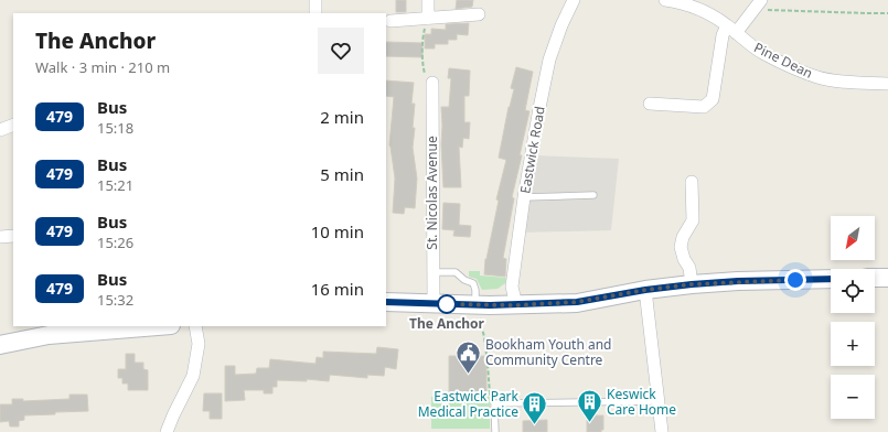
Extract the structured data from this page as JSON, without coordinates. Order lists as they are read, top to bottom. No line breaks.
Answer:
{"streets":{"street":["Pine Dean","Eastwick Road","St. Nicolas Avenue"]},"places":{"other":["The Anchor"],"public building":["Bookham Youth and Community Centre"],"building":["Keswick Care Home","Eastwick Park Medical Practice"]},"lines":["bus line 479"],"north":"bottom left","page":{"heading":["The Anchor","Walk · 3 min · 210 m"],"list":[{"mark":"479","name":"Bus","note":"15:18","value":"2 min"},{"mark":"479","name":"Bus","note":"15:21","value":"5 min"},{"mark":"479","name":"Bus","note":"15:26","value":"10 min"},{"mark":"479","name":"Bus","note":"15:32","value":"16 min"}],"map_buttons":["+","−"]}}
